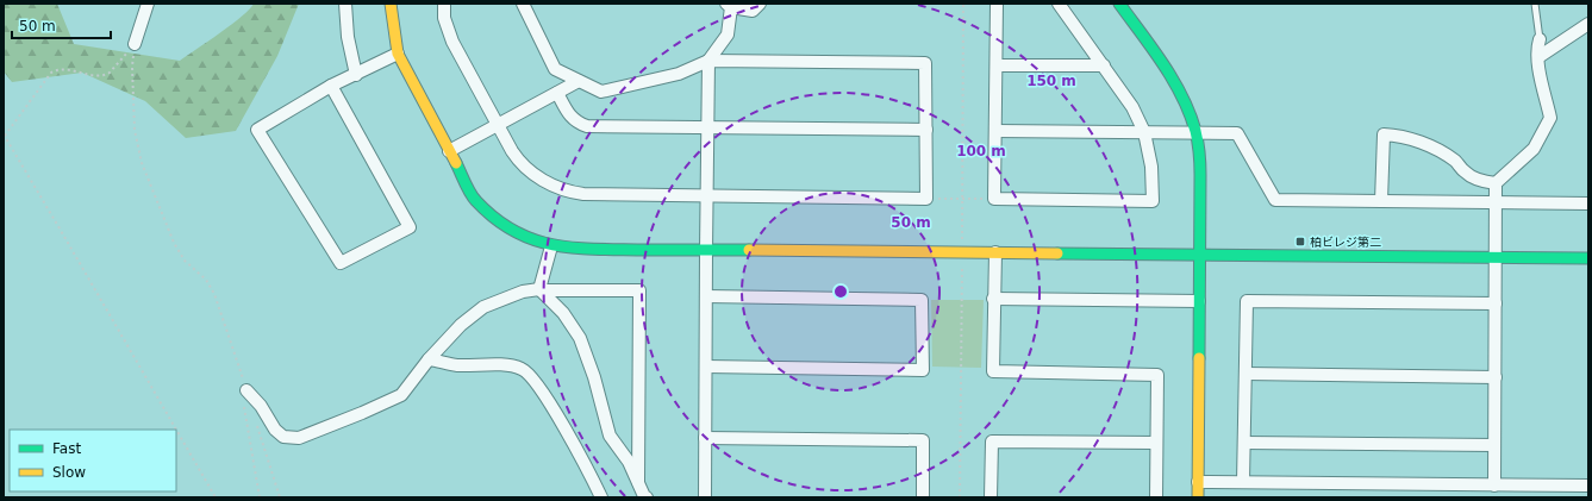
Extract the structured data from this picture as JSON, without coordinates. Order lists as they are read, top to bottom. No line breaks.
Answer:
{"places":{"transit":["柏ビレジ第二"]},"legend":["Fast","Slow"],"scale_bar":"50 m","rings":["150 m","100 m","50 m"]}
